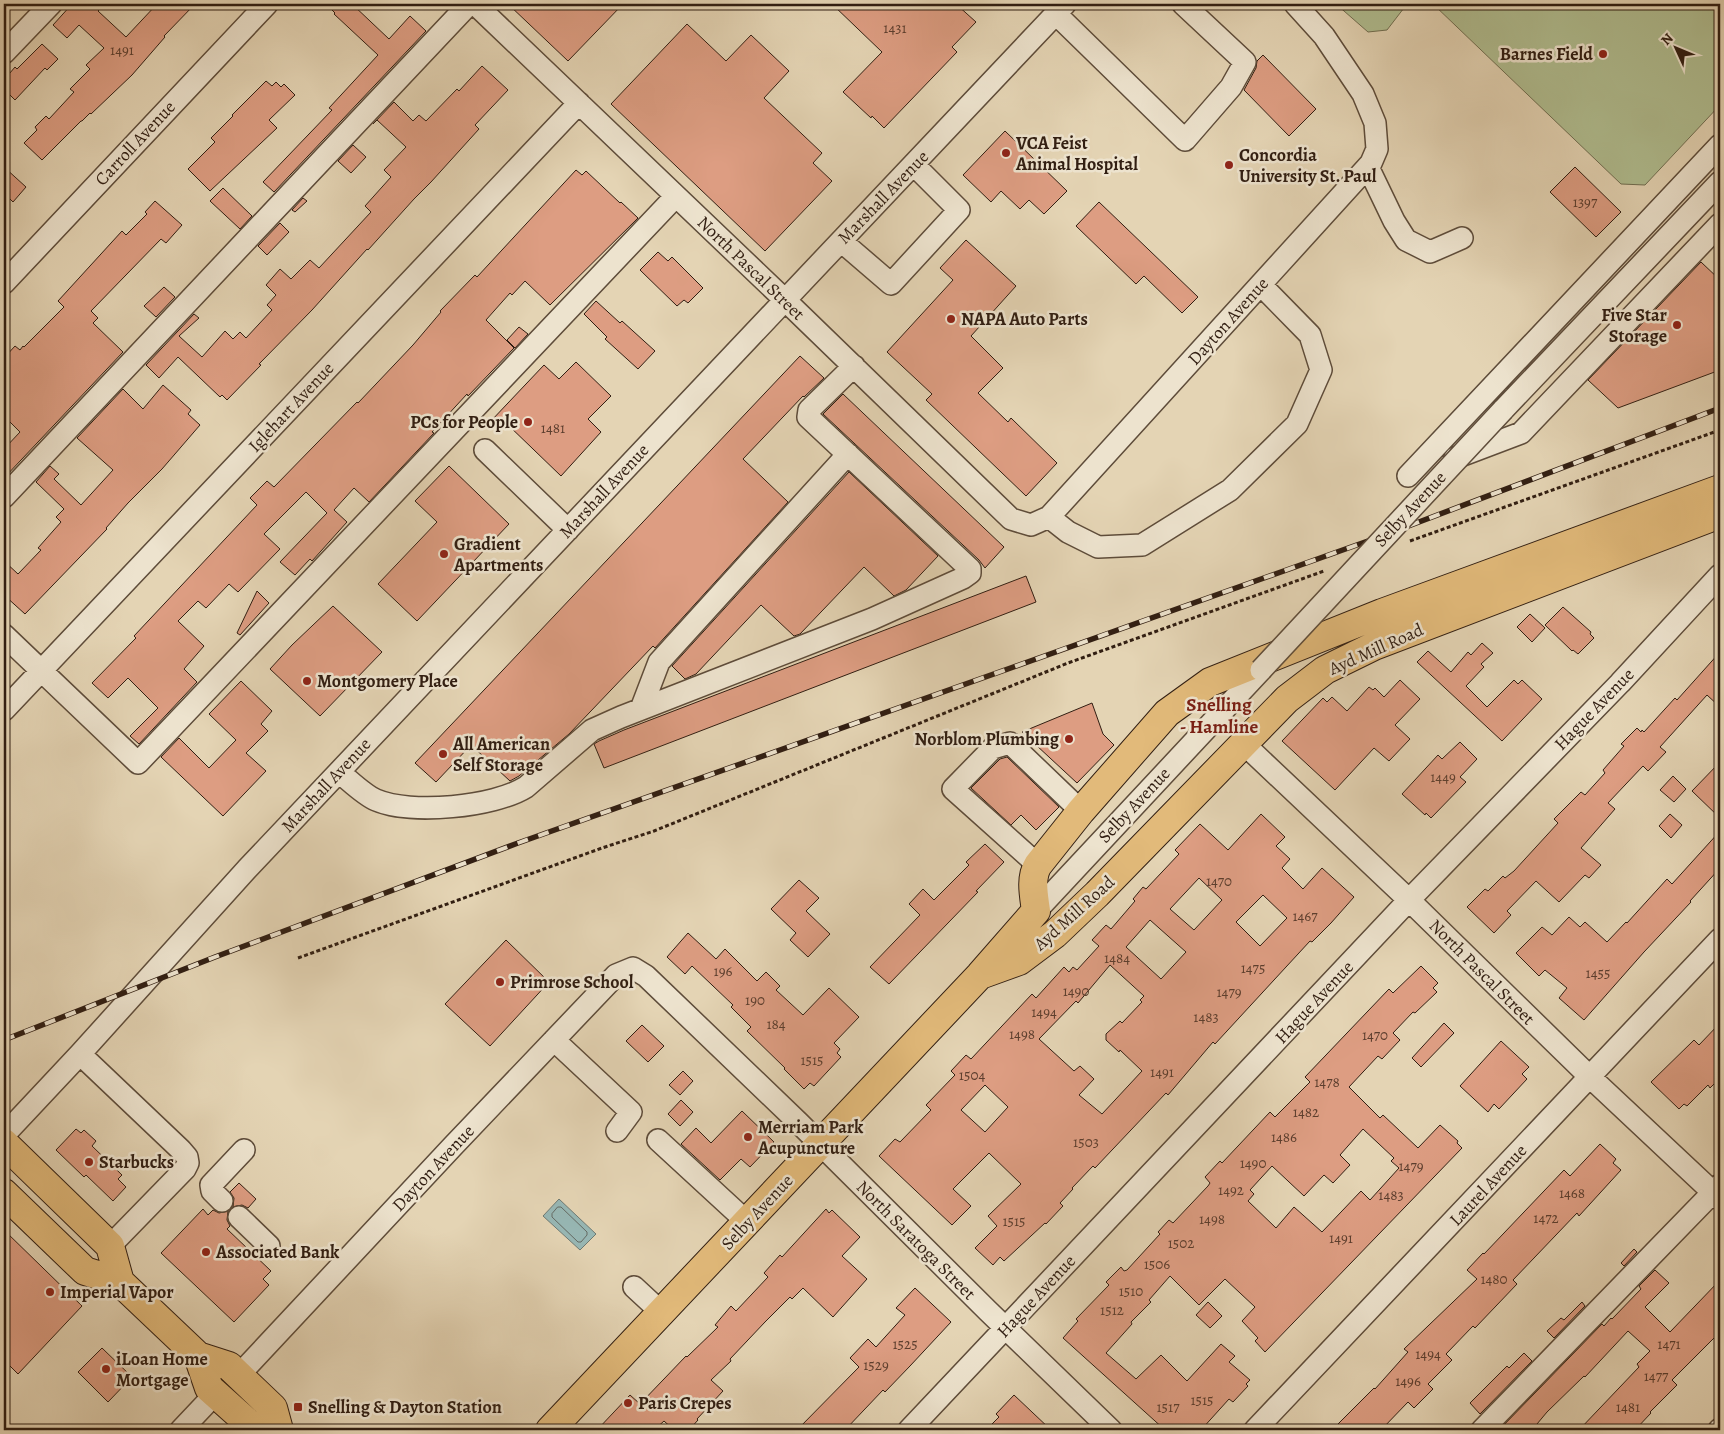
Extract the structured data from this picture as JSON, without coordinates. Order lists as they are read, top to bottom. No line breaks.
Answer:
{"streets":{"main road":["Selby Avenue","Ayd Mill Road"],"street":["Carroll Avenue","Marshall Avenue","North Pascal Street","Dayton Avenue","Iglehart Avenue","Hague Avenue","Laurel Avenue","North Saratoga Street"]},"crossings":[["Marshall Avenue","North Pascal Street"],["North Pascal Street","Dayton Avenue"],["North Pascal Street","Iglehart Avenue"],["North Pascal Street","Ayd Mill Road"],["North Pascal Street","Hague Avenue"],["North Pascal Street","Laurel Avenue"],["Dayton Avenue","North Saratoga Street"],["Selby Avenue","Ayd Mill Road"],["Selby Avenue","North Saratoga Street"],["Hague Avenue","North Saratoga Street"]],"districts":["Snelling - Hamline"],"places":{"other":["Barnes Field","VCA Feist Animal Hospital","Concordia University St. Paul","NAPA Auto Parts","Five Star Storage","PCs for People","Gradient Apartments","Montgomery Place","Norblom Plumbing","All American Self Storage","Primrose School","Merriam Park Acupuncture","Starbucks","Associated Bank","Imperial Vapor","iLoan Home Mortgage","Paris Crepes"],"transit":["Snelling & Dayton Station"]},"house_numbers":["1431","1491","1397","1481","1449","1470","1467","1484","1475","196","1455","1490","1479","190","1494","1483","184","1498","1470","1515","1491","1504","1478","1482","1486","1503","1490","1479","1492","1468","1483","1472","1498","1515","1491","1502","1506","1480","1510","1512","1525","1471","1494","1529","1477","1496","1515","1517","1481"],"north":"top left"}
